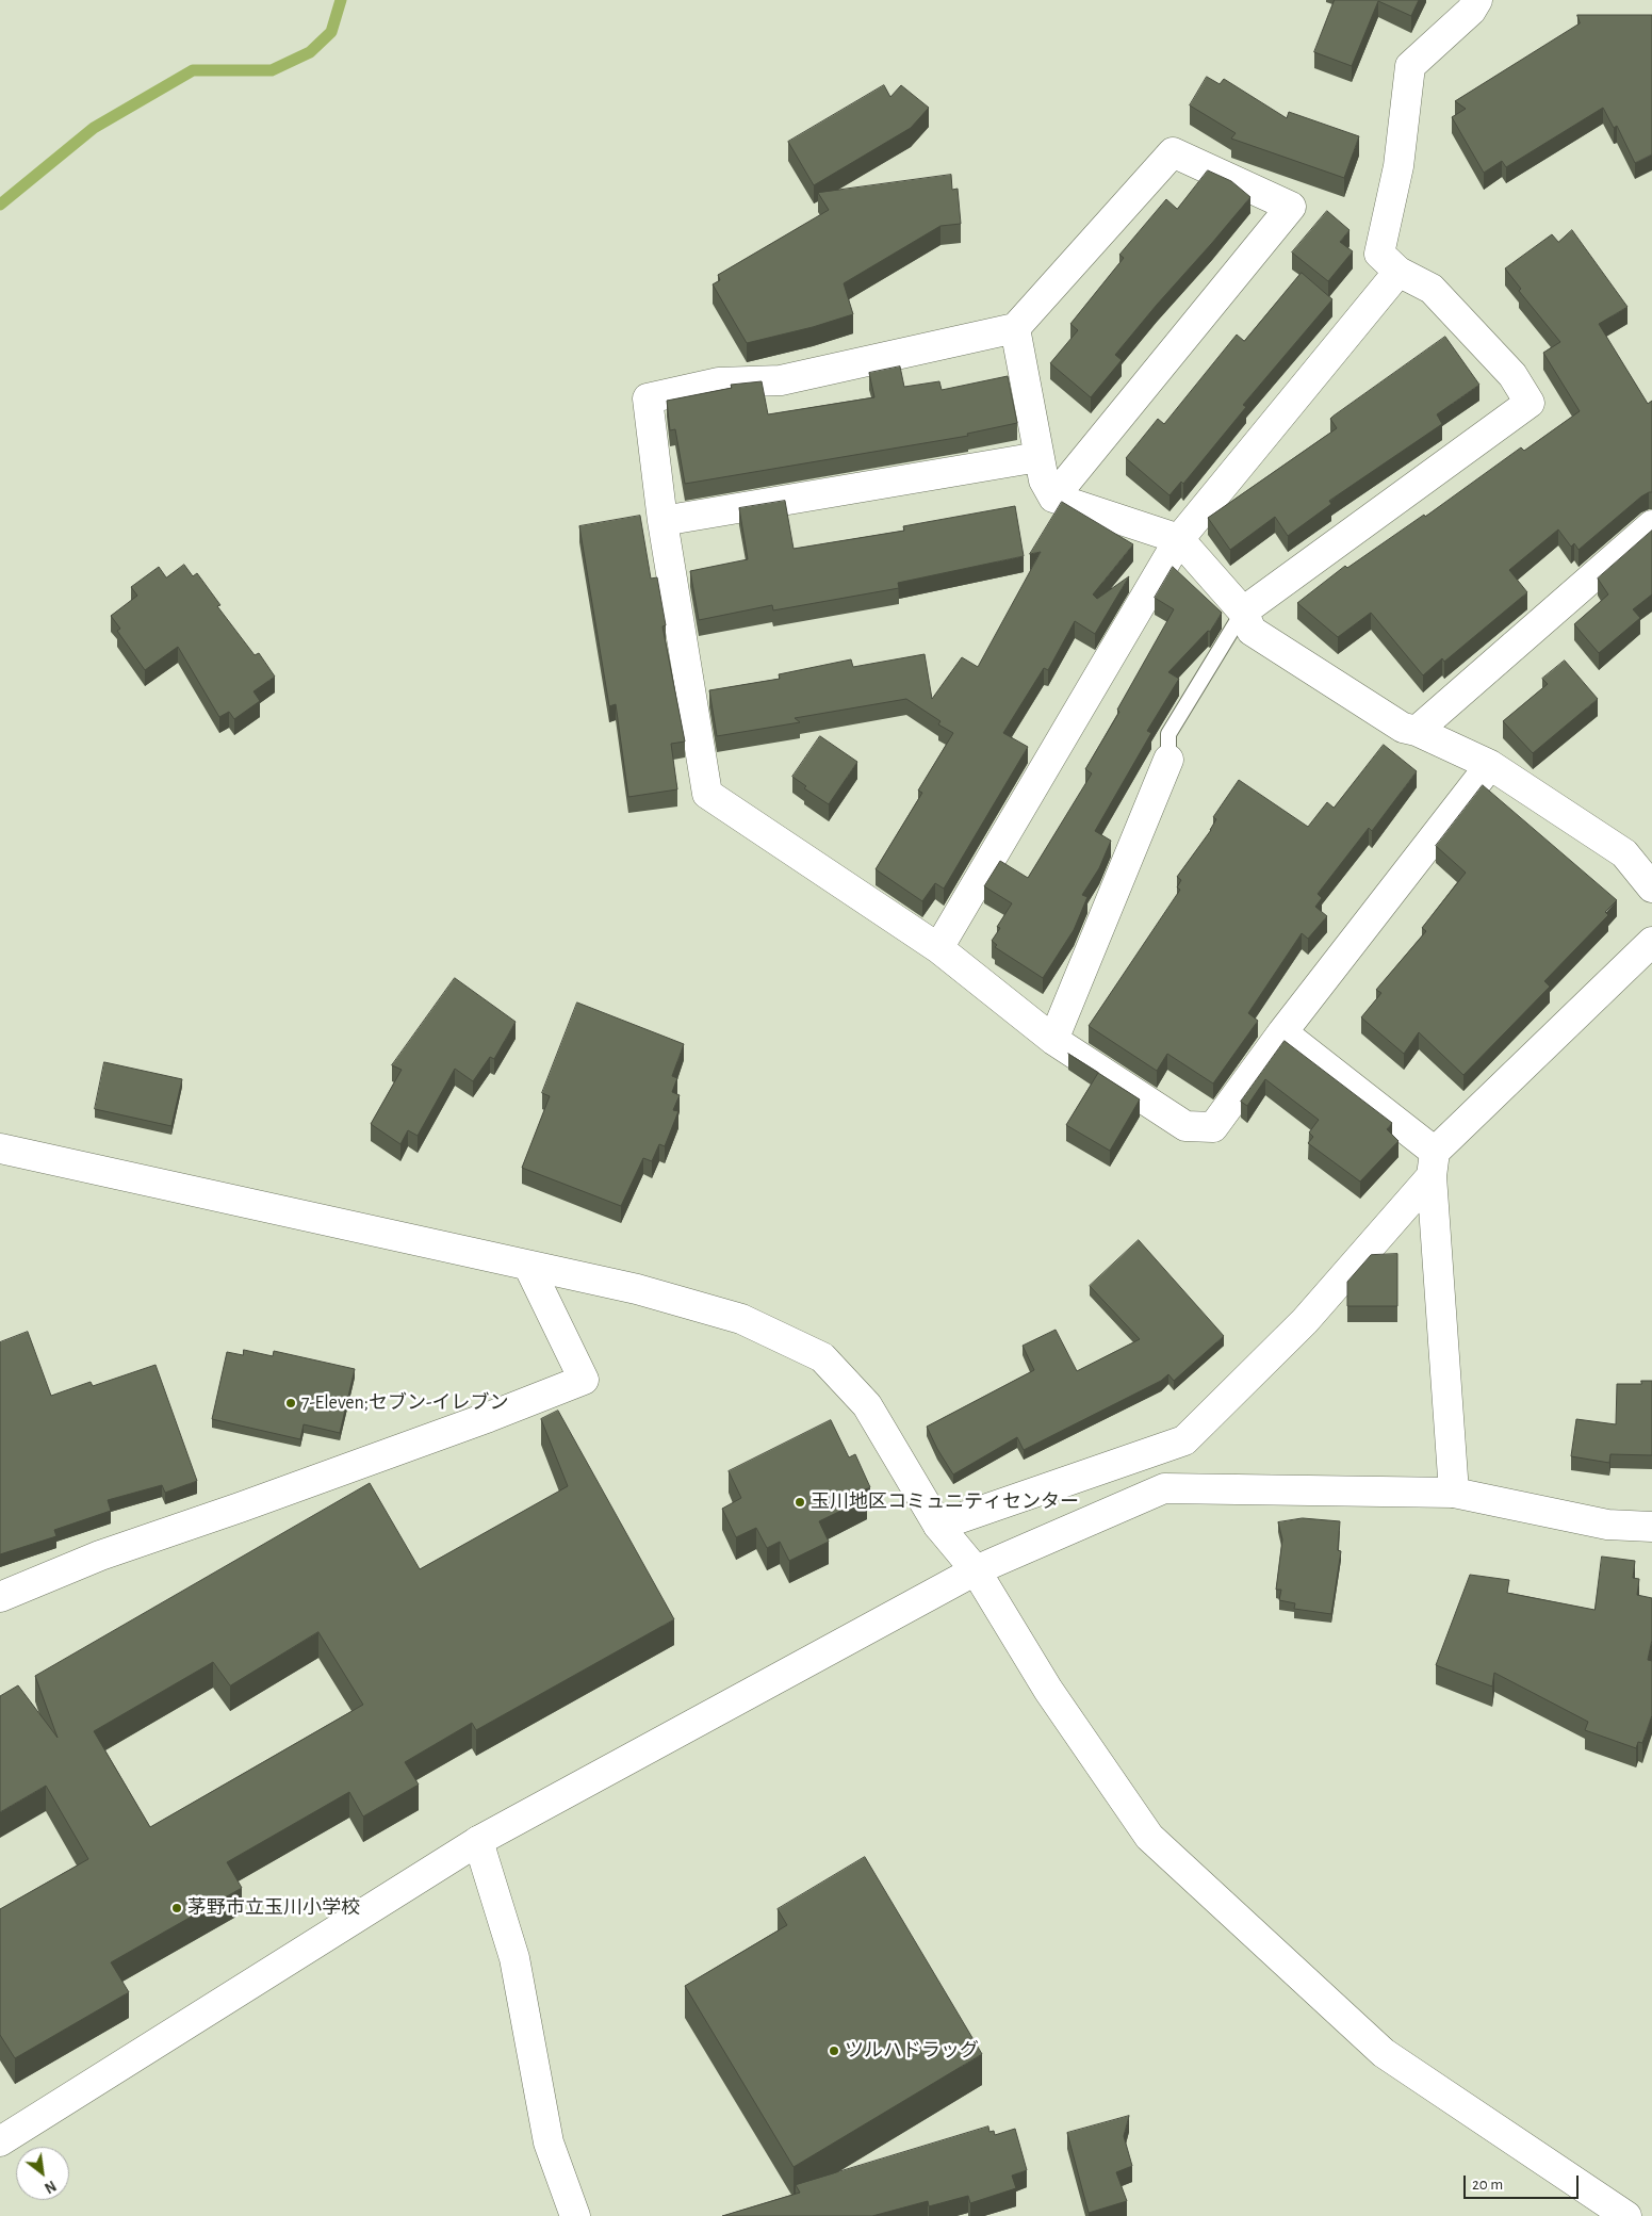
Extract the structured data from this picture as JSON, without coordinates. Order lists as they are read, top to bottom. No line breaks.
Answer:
{"places":["7-Eleven;セブン-イレブン","玉川地区コミュニティセンター","茅野市立玉川小学校","ツルハドラッグ"],"scale_bar":"20 m","north":"bottom right"}
